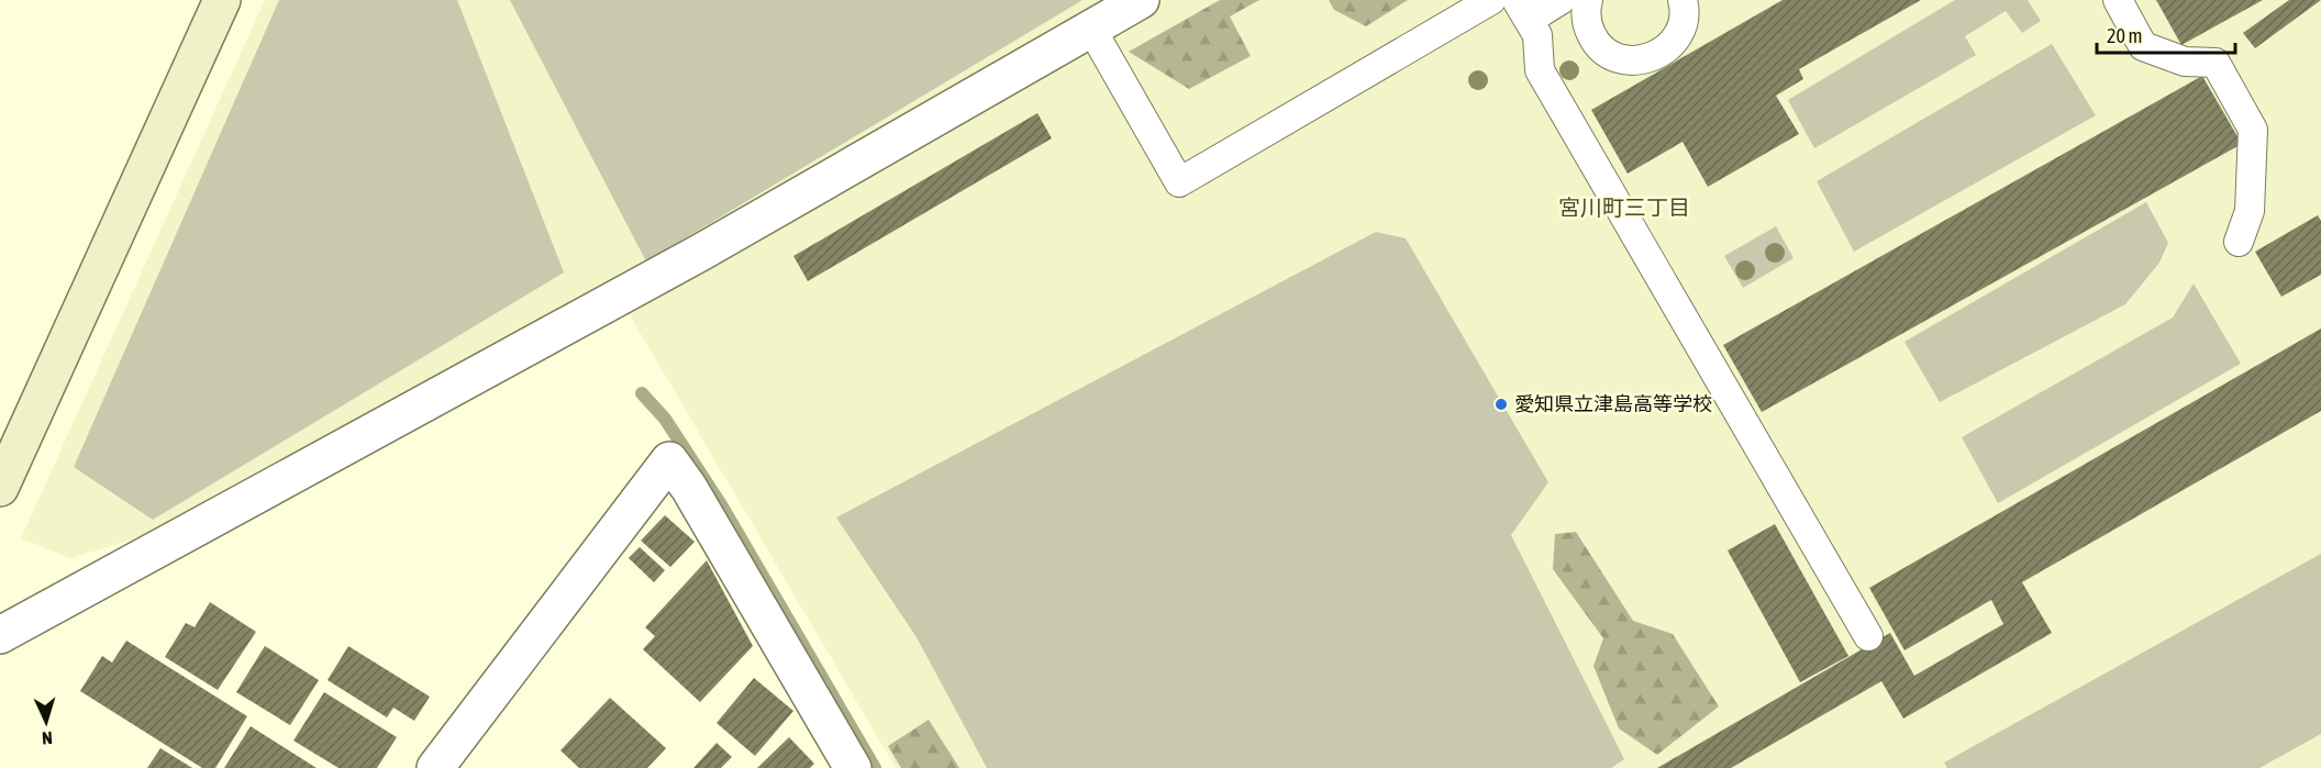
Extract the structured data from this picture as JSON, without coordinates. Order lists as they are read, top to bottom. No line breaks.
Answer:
{"districts":["宮川町三丁目"],"places":["愛知県立津島高等学校"],"scale_bar":"20 m","north":"bottom"}
